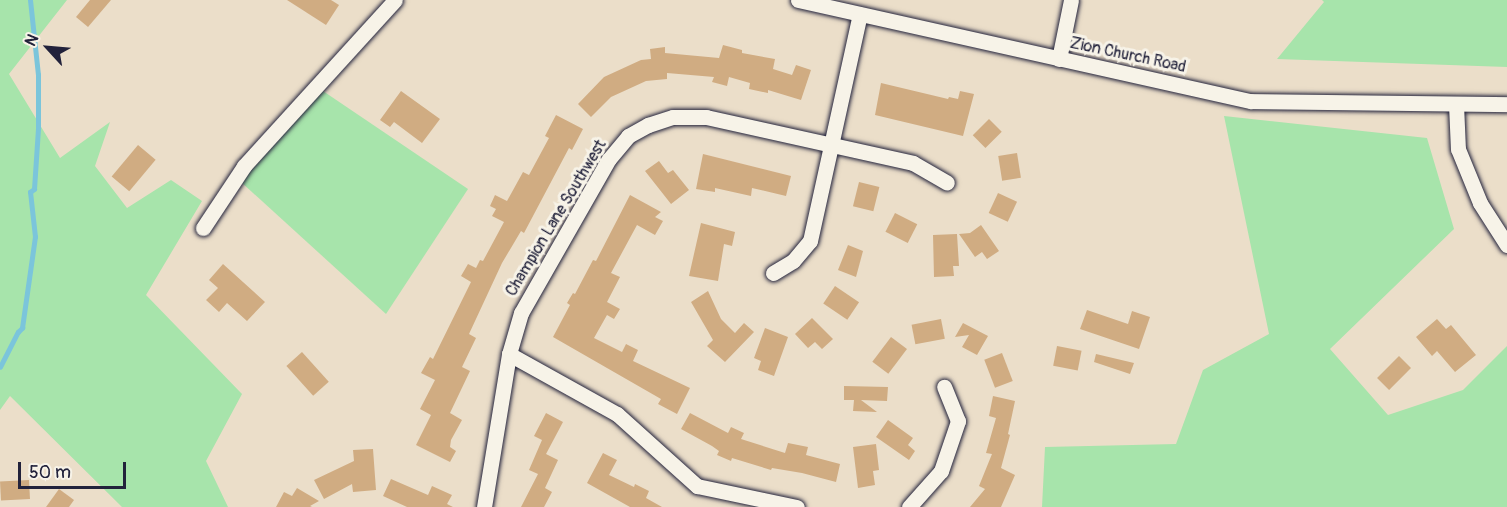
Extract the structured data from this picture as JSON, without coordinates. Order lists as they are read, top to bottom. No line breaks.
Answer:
{"streets":{"street":["Zion Church Road","Champion Lane Southwest"]},"scale_bar":"50 m","north":"top left"}
